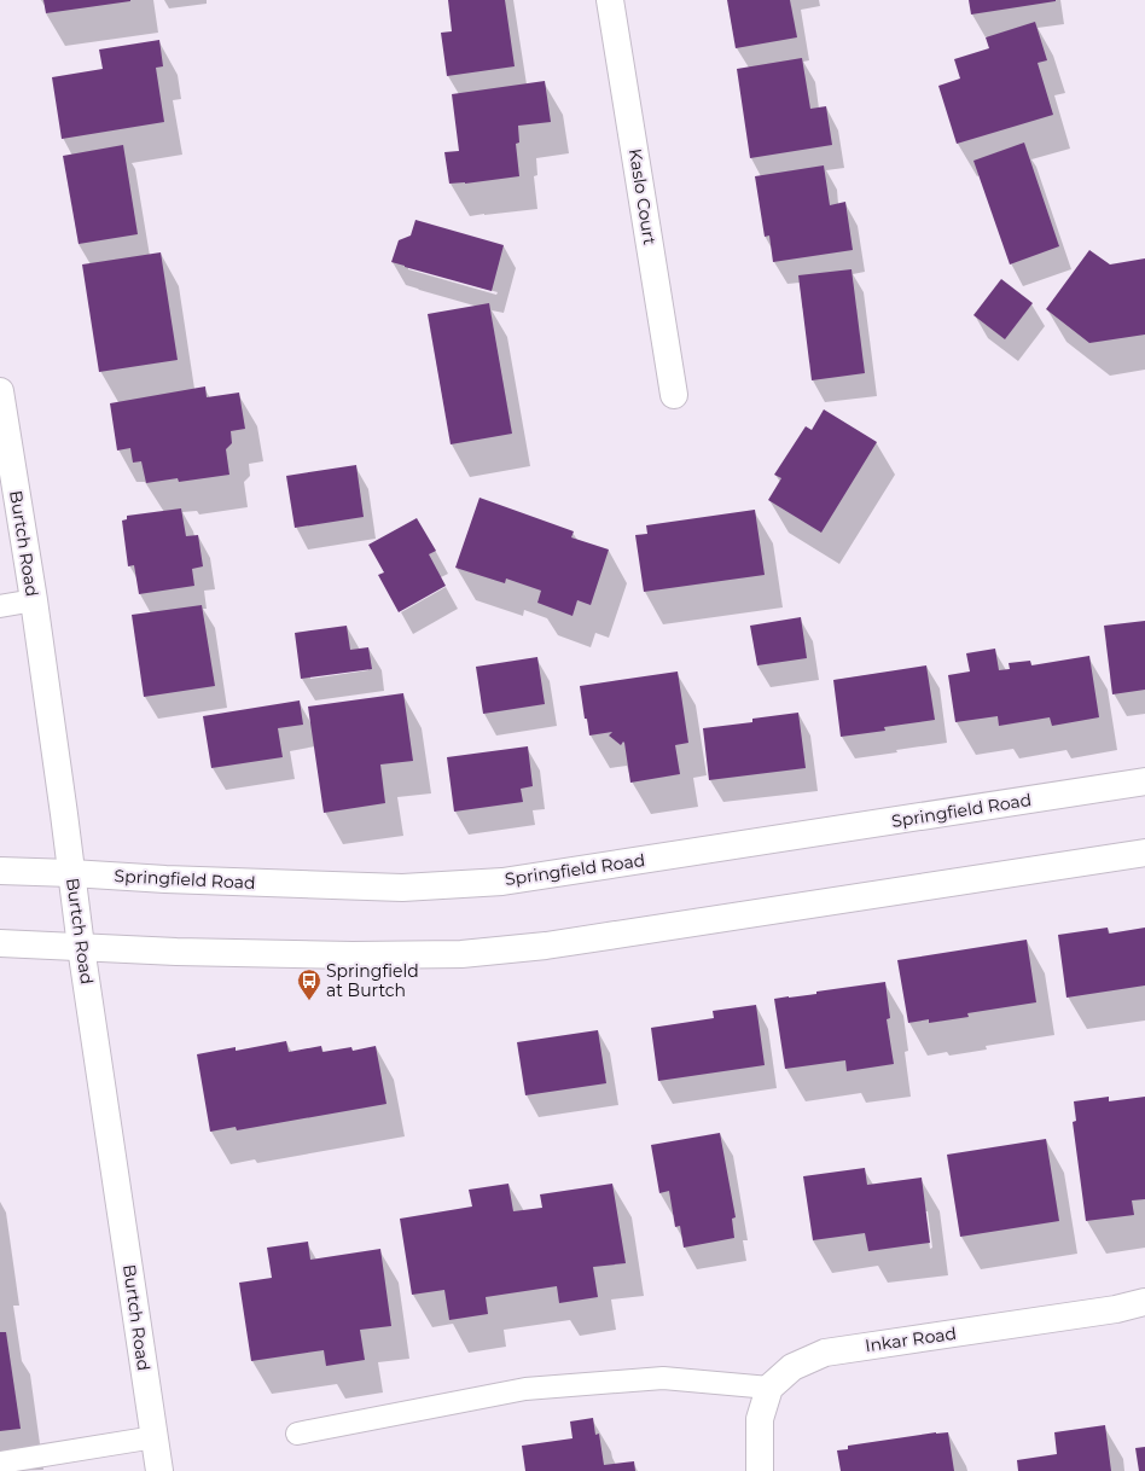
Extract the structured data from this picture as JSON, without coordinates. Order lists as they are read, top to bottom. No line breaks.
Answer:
{"streets":{"main road":["Kaslo Court","Burtch Road","Springfield Road","Inkar Road"]},"crossings":[["Burtch Road","Springfield Road"]],"places":{"bus stop":["Springfield at Burtch"]}}
